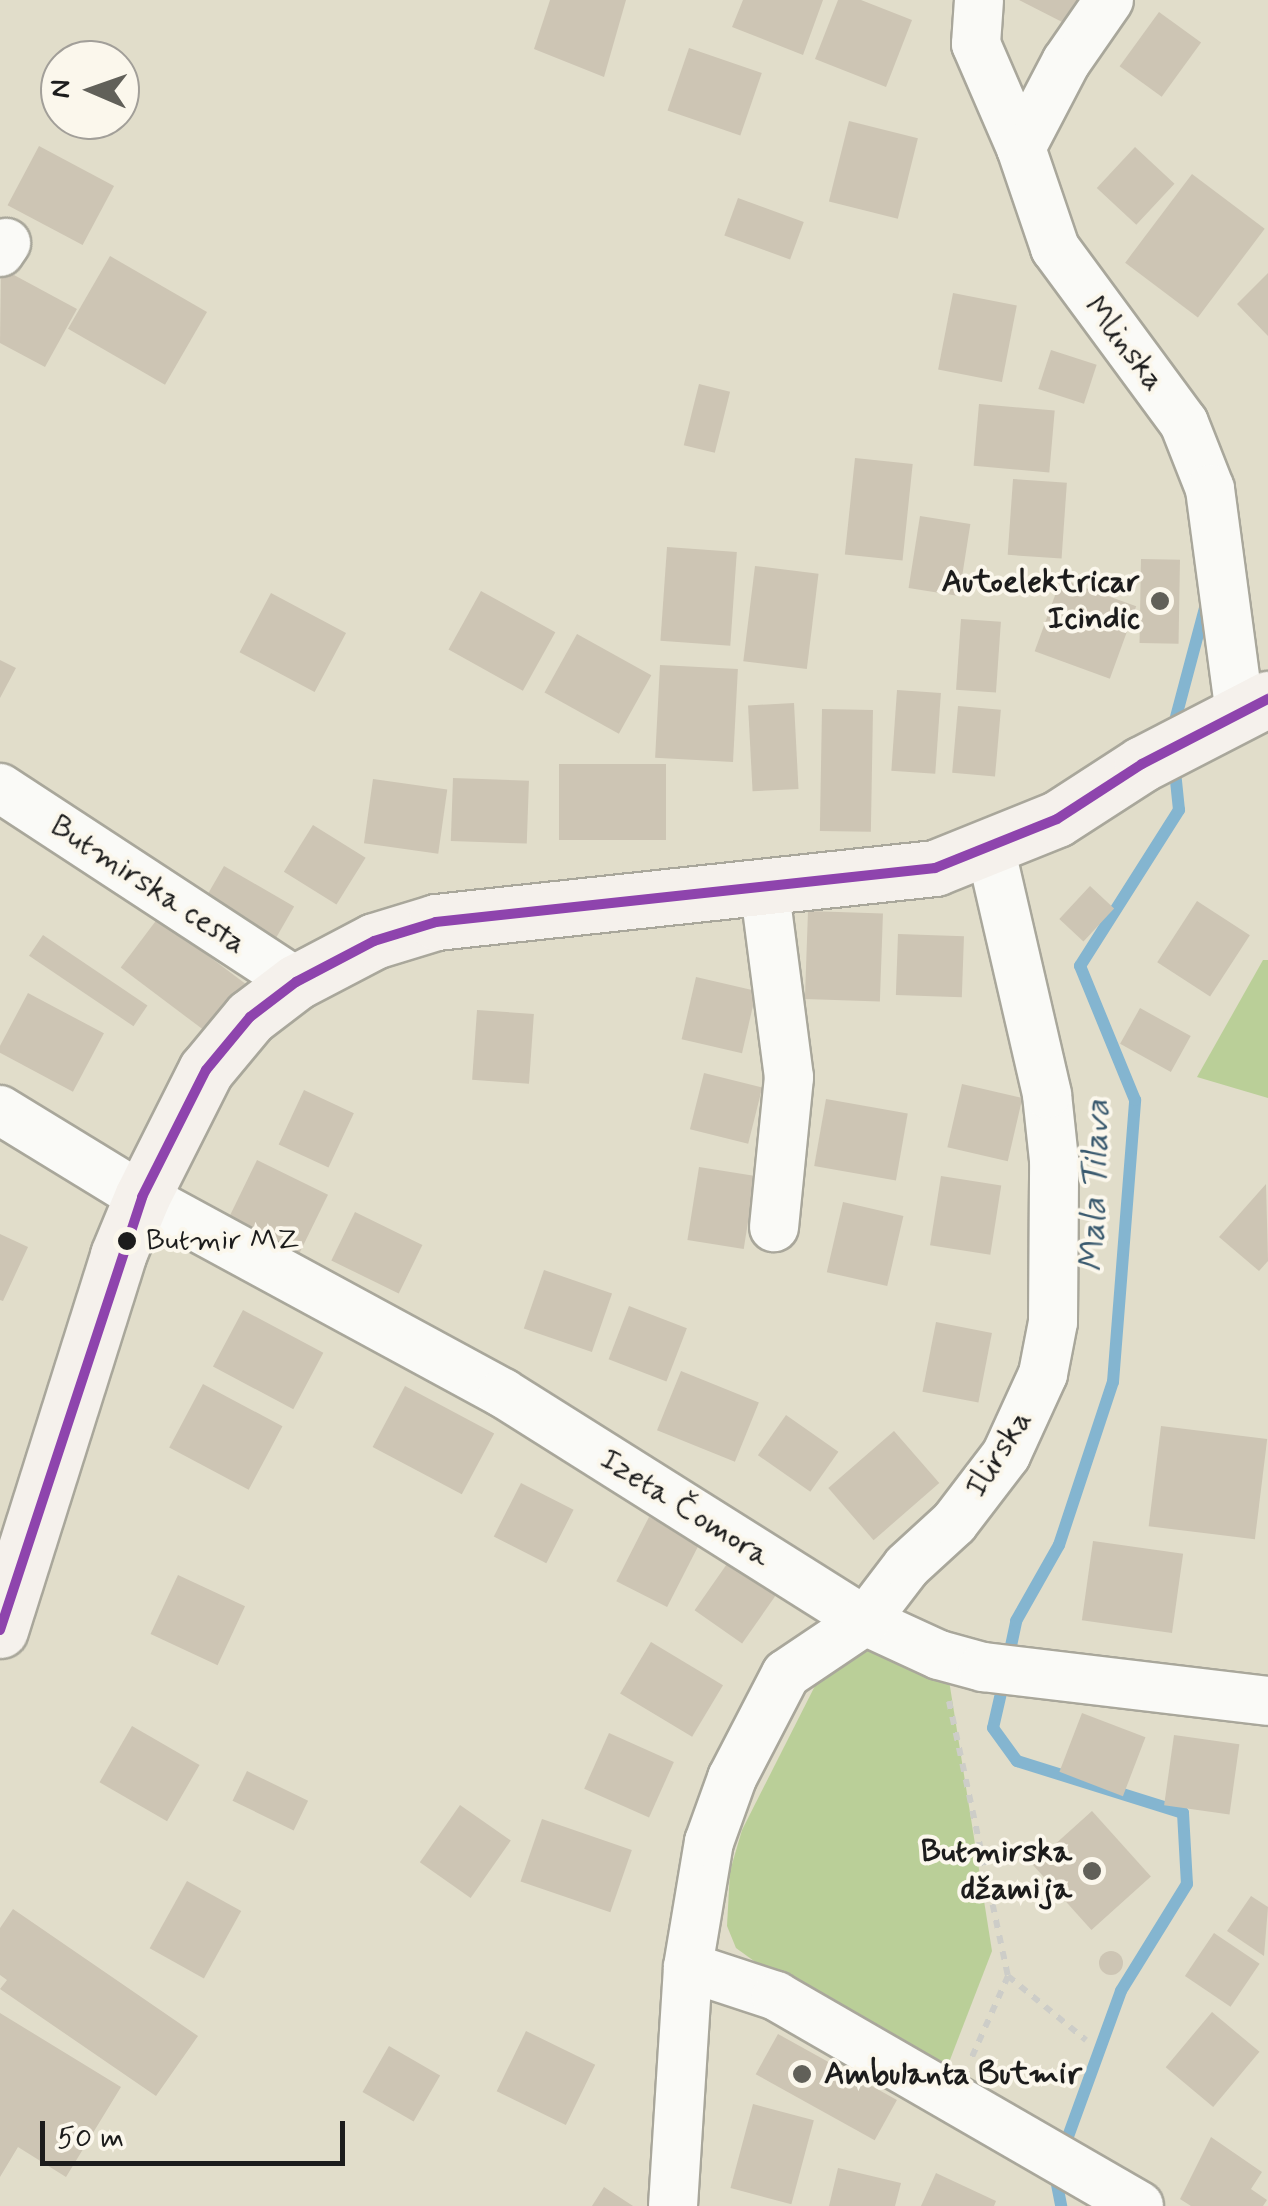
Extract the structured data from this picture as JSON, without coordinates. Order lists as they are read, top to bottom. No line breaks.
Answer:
{"streets":{"street":["Mlinska","Butmirska cesta","Ilirska","Izeta Čomora"]},"crossings":[["Ilirska","Izeta Čomora"]],"water":["Mala Tilava"],"places":["Autoelektricar Icindic","Butmir MZ","Butmirska džamija","Ambulanta Butmir"],"scale_bar":"50 m","north":"left"}
